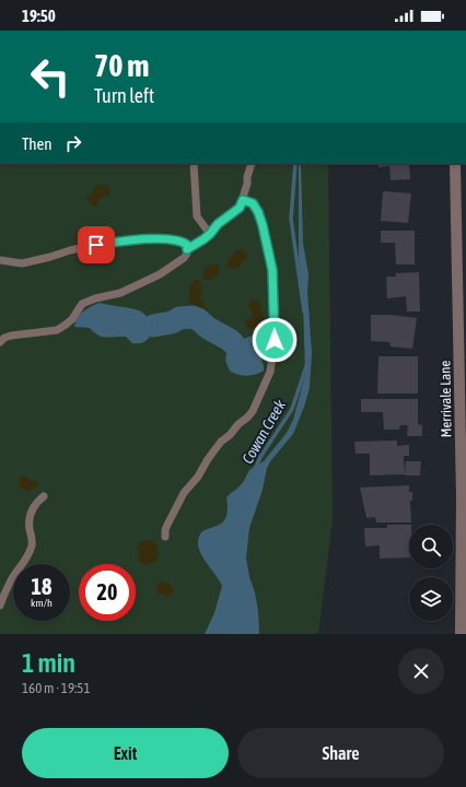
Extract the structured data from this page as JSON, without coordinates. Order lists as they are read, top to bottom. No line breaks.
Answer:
{"streets":{"street":["Merrivale Lane"]},"water":["Cowan Creek"],"page":{"status":"19:50","turn":["70 m","Turn left"],"then":"Then","speed":"18 km/h","limit":"20","heading":["1 min","160 m · 19:51"],"buttons":["Exit","Share"]}}
